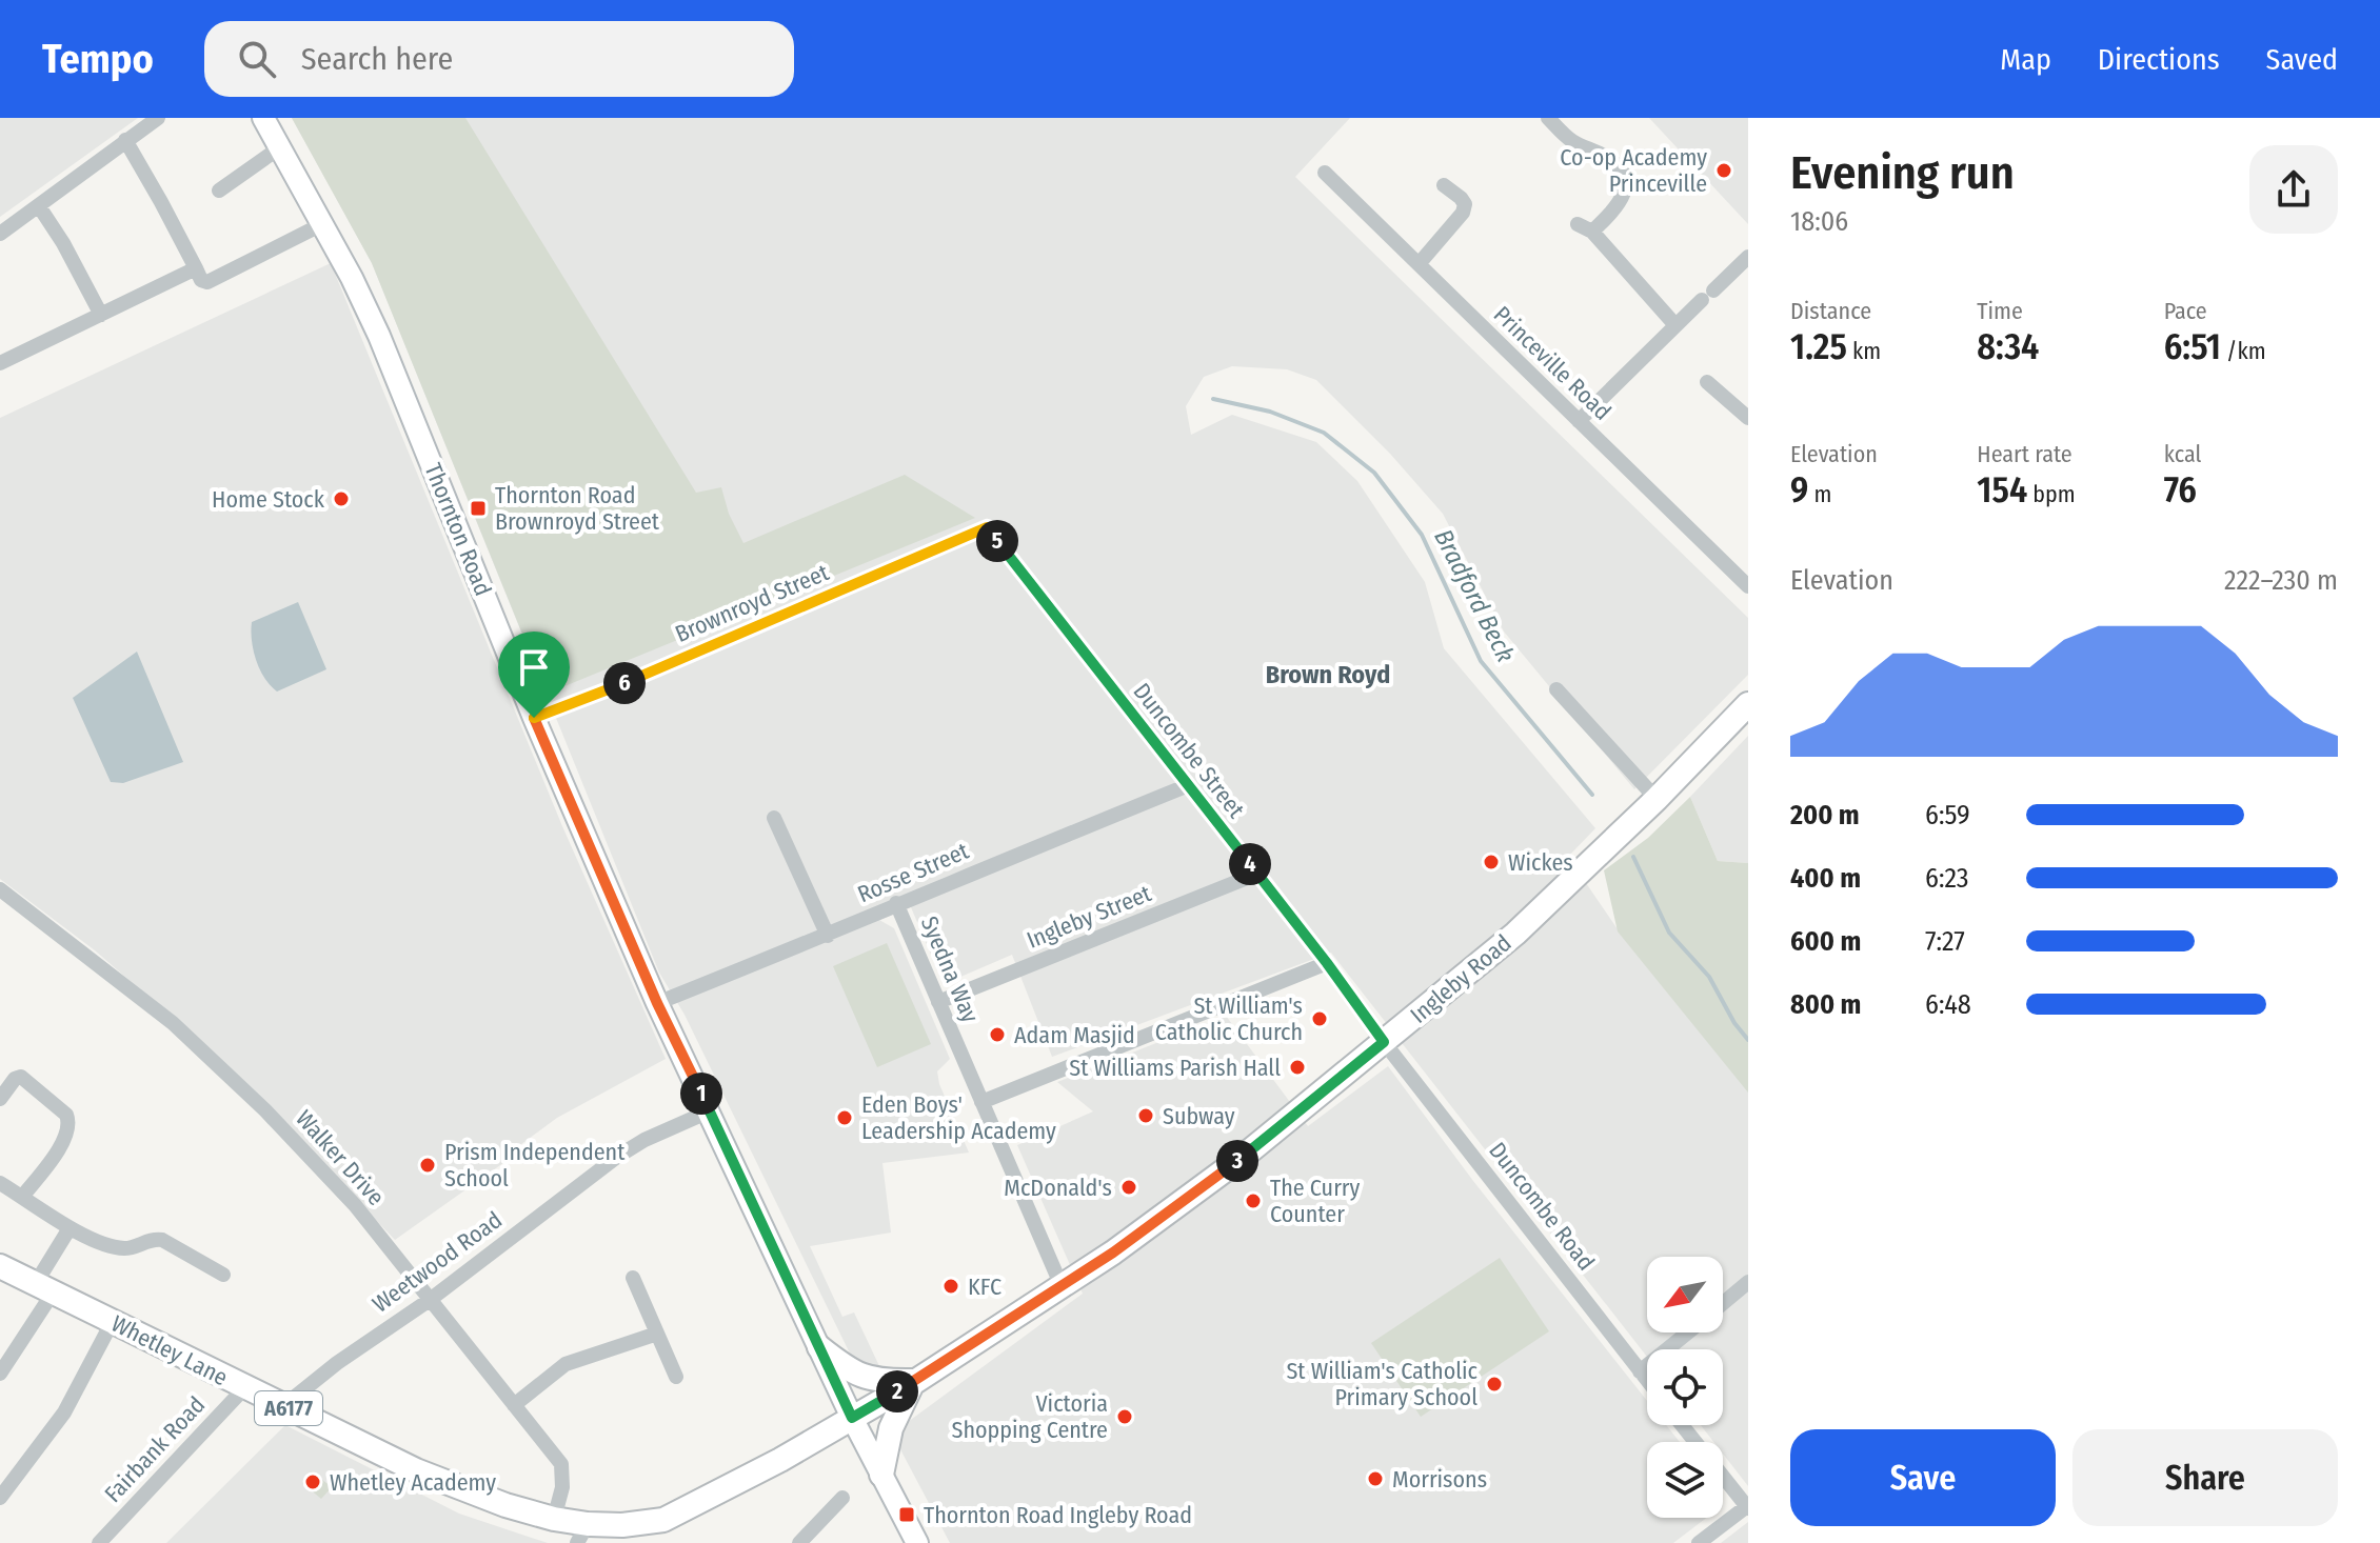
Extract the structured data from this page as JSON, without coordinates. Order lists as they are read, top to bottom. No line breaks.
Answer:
{"streets":{"main road":["Thornton Road","Ingleby Road","Whetley Lane","A6177"],"street":["Princeville Road","Brownroyd Street","Duncombe Street","Rosse Street","Ingleby Street","Syedna Way","Walker Drive","Duncombe Road","Weetwood Road","Fairbank Road"]},"crossings":[["Thornton Road","Brownroyd Street"],["Thornton Road","Rosse Street"],["Thornton Road","Ingleby Road"],["Thornton Road","Weetwood Road"],["Thornton Road","Whetley Lane"],["Brownroyd Street","Duncombe Street"],["Duncombe Street","Rosse Street"],["Duncombe Street","Ingleby Street"],["Duncombe Street","Ingleby Road"],["Duncombe Street","Duncombe Road"],["Rosse Street","Syedna Way"],["Ingleby Street","Syedna Way"],["Syedna Way","Ingleby Road"],["Ingleby Road","Duncombe Road"],["Ingleby Road","Whetley Lane"],["Walker Drive","Weetwood Road"],["Walker Drive","Whetley Lane"],["Weetwood Road","Whetley Lane"],["Whetley Lane","Fairbank Road"]],"districts":["Brown Royd"],"water":["Bradford Beck"],"places":{"other":["Co-op Academy Princeville","Home Stock","Wickes","St William's Catholic Church","Adam Masjid","St Williams Parish Hall","Subway","Eden Boys' Leadership Academy","Prism Independent School","McDonald's","The Curry Counter","KFC","St William's Catholic Primary School","Victoria Shopping Centre","Morrisons","Whetley Academy"],"transit":["Thornton Road Brownroyd Street","Thornton Road Ingleby Road"]},"north":"bottom left","page":{"header":"Tempo","search":"Search here","nav":["Map","Directions","Saved"],"heading":["Evening run","18:06"],"stats":[["Distance","1.25 km"],["Time","8:34"],["Pace","6:51 /km"],["Elevation","9 m"],["Heart rate","154 bpm"],["kcal","76"]],"pins":["5","6","4","1","3","2"],"chart":["Elevation","222–230 m"],"list":[{"name":"200 m","note":"6:59"},{"name":"400 m","note":"6:23"},{"name":"600 m","note":"7:27"},{"name":"800 m","note":"6:48"}],"buttons":["Save","Share"]}}
